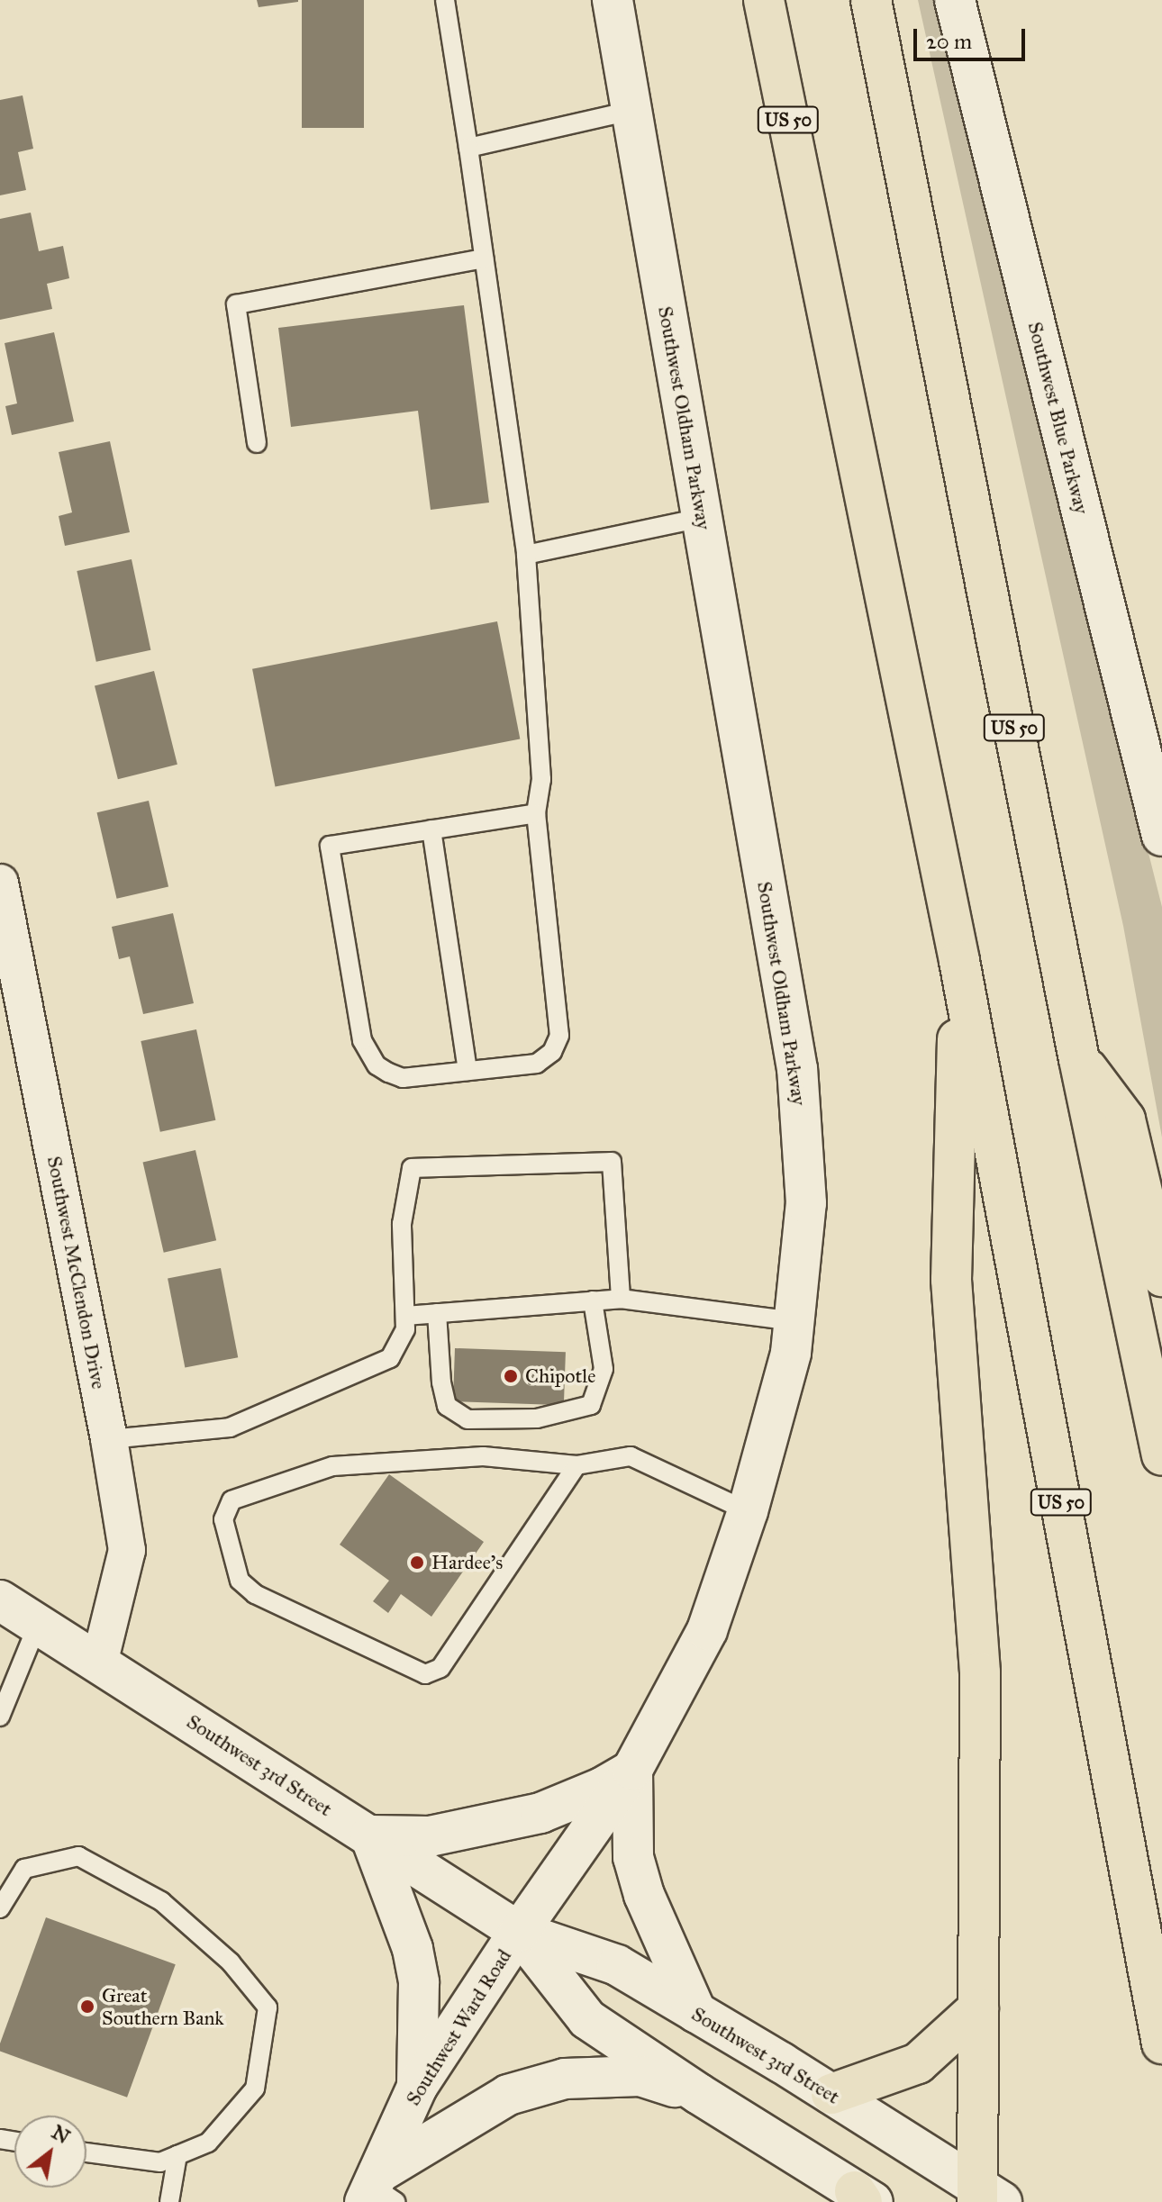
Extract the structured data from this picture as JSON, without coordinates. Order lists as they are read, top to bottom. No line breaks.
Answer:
{"streets":{"highway":["US 50"],"main road":["Southwest Oldham Parkway","Southwest Blue Parkway","Southwest 3rd Street","Southwest Ward Road"],"street":["Southwest McClendon Drive"]},"crossings":[["Southwest Oldham Parkway","Southwest 3rd Street"],["Southwest Oldham Parkway","Southwest Ward Road"],["Southwest McClendon Drive","Southwest 3rd Street"],["Southwest 3rd Street","Southwest Ward Road"]],"places":["Chipotle","Hardee's","Great Southern Bank"],"scale_bar":"20 m","north":"top right"}
